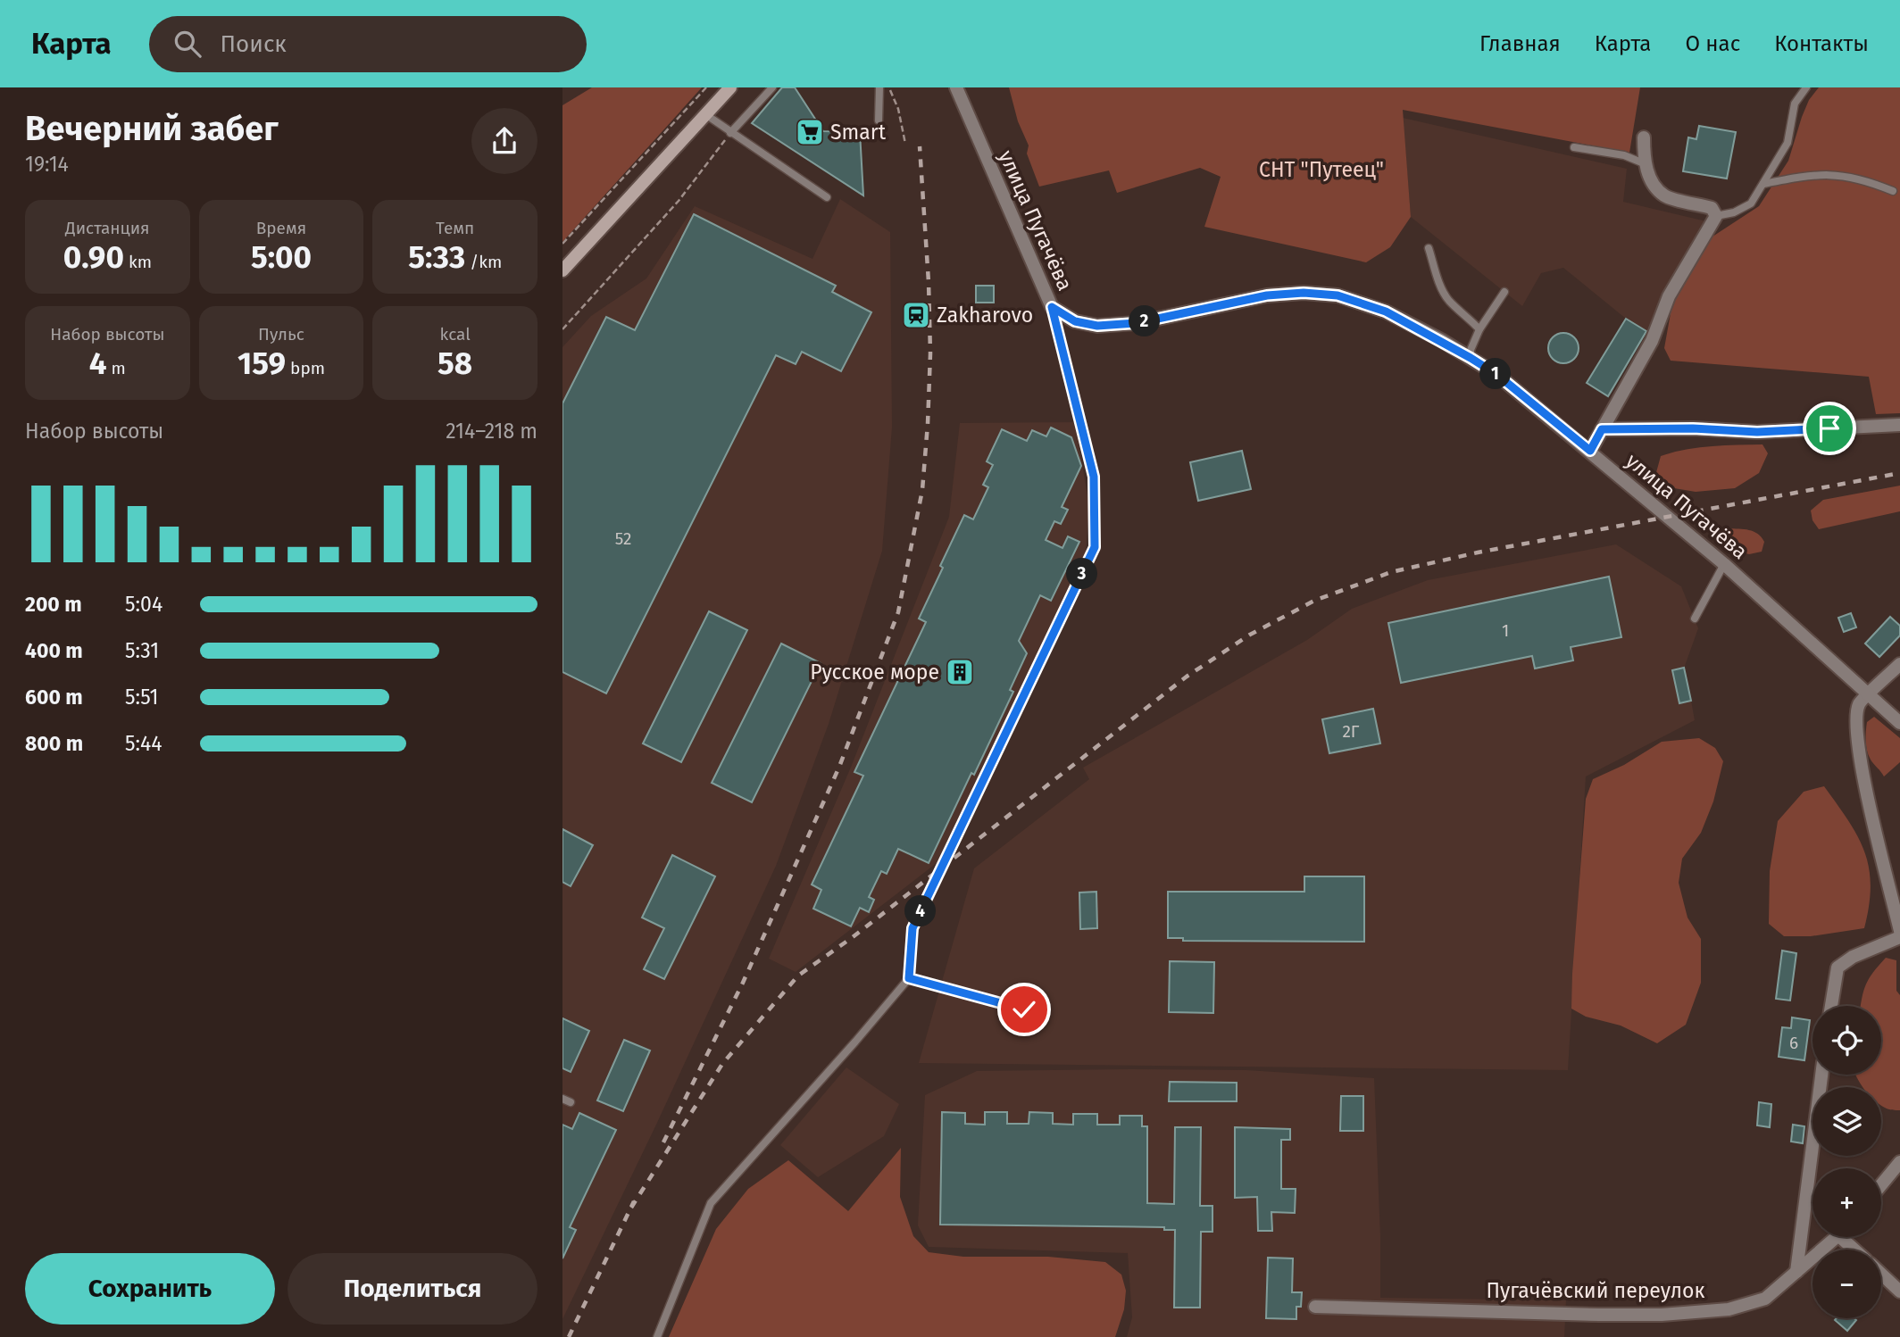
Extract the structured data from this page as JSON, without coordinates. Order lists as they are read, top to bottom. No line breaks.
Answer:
{"streets":{"street":["улица Пугачёва","Пугачёвский переулок"]},"parks":["СНТ \"Путеец\""],"places":{"supermarket":["Smart"],"station":["Zakharovo"],"building":["Русское море"]},"house_numbers":["52","1","2Г","6"],"page":{"header":"Карта","search":"Поиск","nav":["Главная","Карта","О нас","Контакты"],"heading":["Вечерний забег","19:14"],"stats":[["Дистанция","0.90 km"],["Время","5:00"],["Темп","5:33 /km"],["Набор высоты","4 m"],["Пульс","159 bpm"],["kcal","58"]],"pins":["2","1","3","4"],"chart":["Набор высоты","214–218 m"],"list":[{"name":"200 m","note":"5:04"},{"name":"400 m","note":"5:31"},{"name":"600 m","note":"5:51"},{"name":"800 m","note":"5:44"}],"map_buttons":["+","−"],"buttons":["Сохранить","Поделиться"]}}
